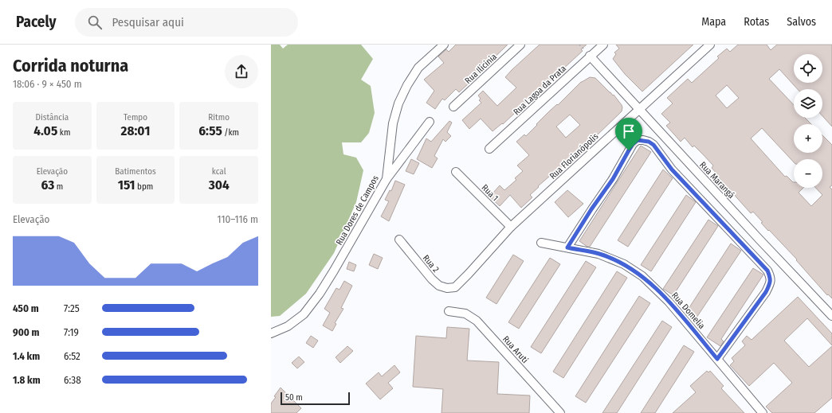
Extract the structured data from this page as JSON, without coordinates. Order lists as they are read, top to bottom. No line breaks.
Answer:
{"streets":{"street":["Rua Ilicinia","Rua Lagoa da Prata","Rua Florianópolis","Rua Marangá","Rua 1","Rua Dores de Campos","Rua 2","Rua Domelia","Rua Aruti"]},"crossings":[["Rua Lagoa da Prata","Rua Marangá"],["Rua Florianópolis","Rua Marangá"],["Rua Florianópolis","Rua 1"],["Rua Florianópolis","Rua 2"]],"scale_bar":"50 m","page":{"header":"Pacely","search":"Pesquisar aqui","nav":["Mapa","Rotas","Salvos"],"heading":["Corrida noturna","18:06 · 9 × 450 m"],"map_buttons":["+","−"],"stats":[["Distância","4.05 km"],["Tempo","28:01"],["Ritmo","6:55 /km"],["Elevação","63 m"],["Batimentos","151 bpm"],["kcal","304"]],"chart":["Elevação","110–116 m"],"list":[{"name":"450 m","note":"7:25"},{"name":"900 m","note":"7:19"},{"name":"1.4 km","note":"6:52"},{"name":"1.8 km","note":"6:38"}],"scale":"50 m"}}
